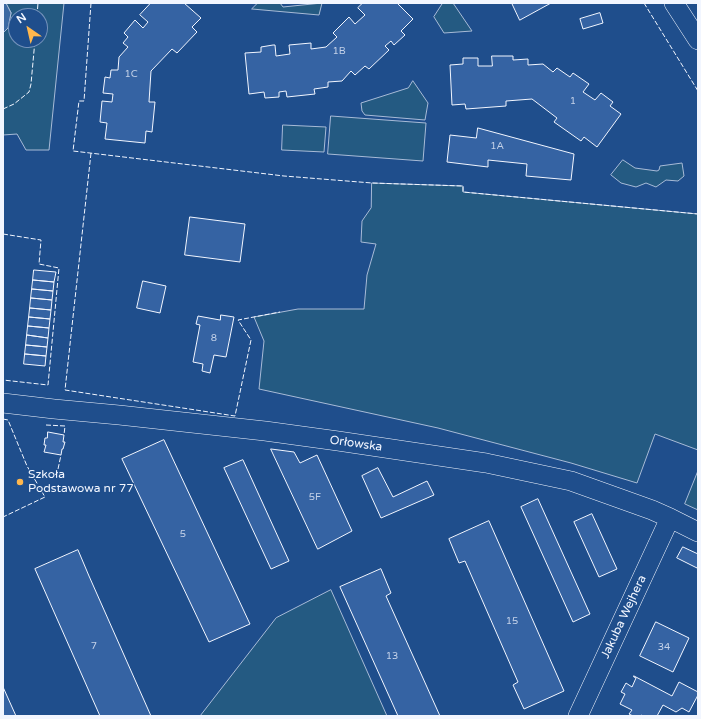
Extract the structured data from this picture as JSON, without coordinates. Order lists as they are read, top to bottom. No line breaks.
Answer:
{"streets":{"street":["Orłowska","Jakuba Wejhera"]},"crossings":[["Orłowska","Jakuba Wejhera"]],"places":["Szkoła Podstawowa nr 77"],"house_numbers":["1B","1C","1","1A","8","5F","5","15","7","34","13"],"north":"top left"}
